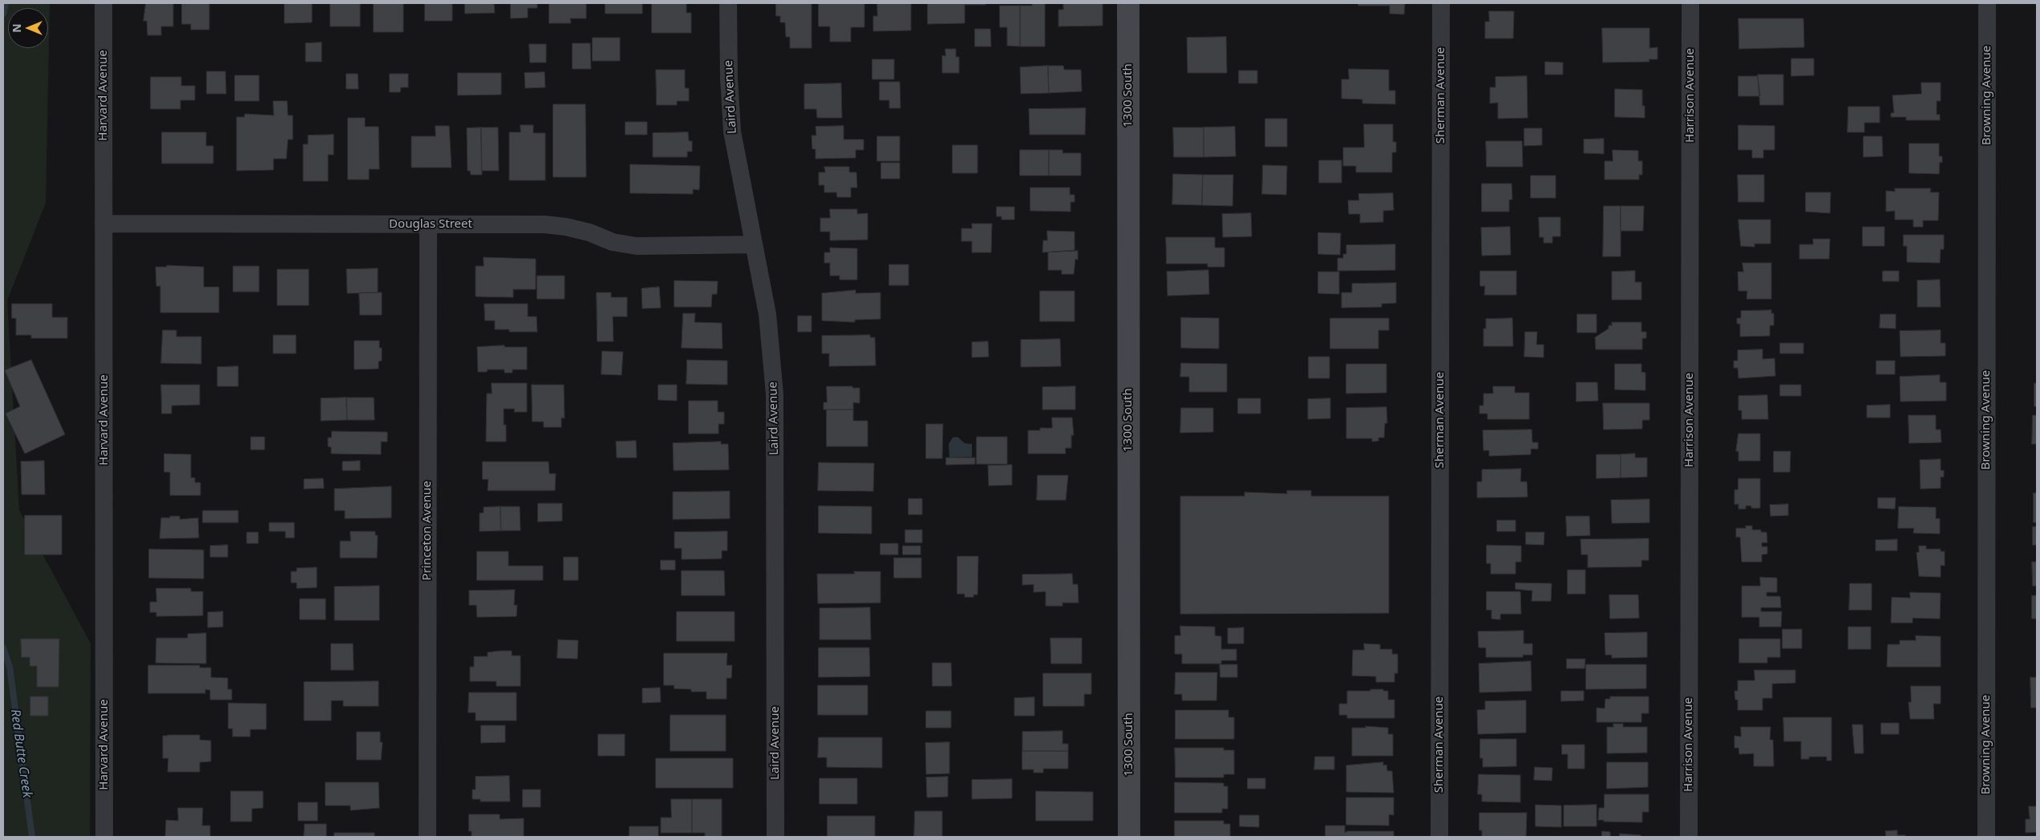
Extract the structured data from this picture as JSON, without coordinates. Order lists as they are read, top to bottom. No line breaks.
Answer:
{"streets":{"street":["Harvard Avenue","1300 South","Sherman Avenue","Harrison Avenue","Browning Avenue","Laird Avenue","Douglas Street","Princeton Avenue"]},"crossings":[["Harvard Avenue","Douglas Street"],["Laird Avenue","Douglas Street"],["Douglas Street","Princeton Avenue"]],"water":["Red Butte Creek"],"north":"left"}
